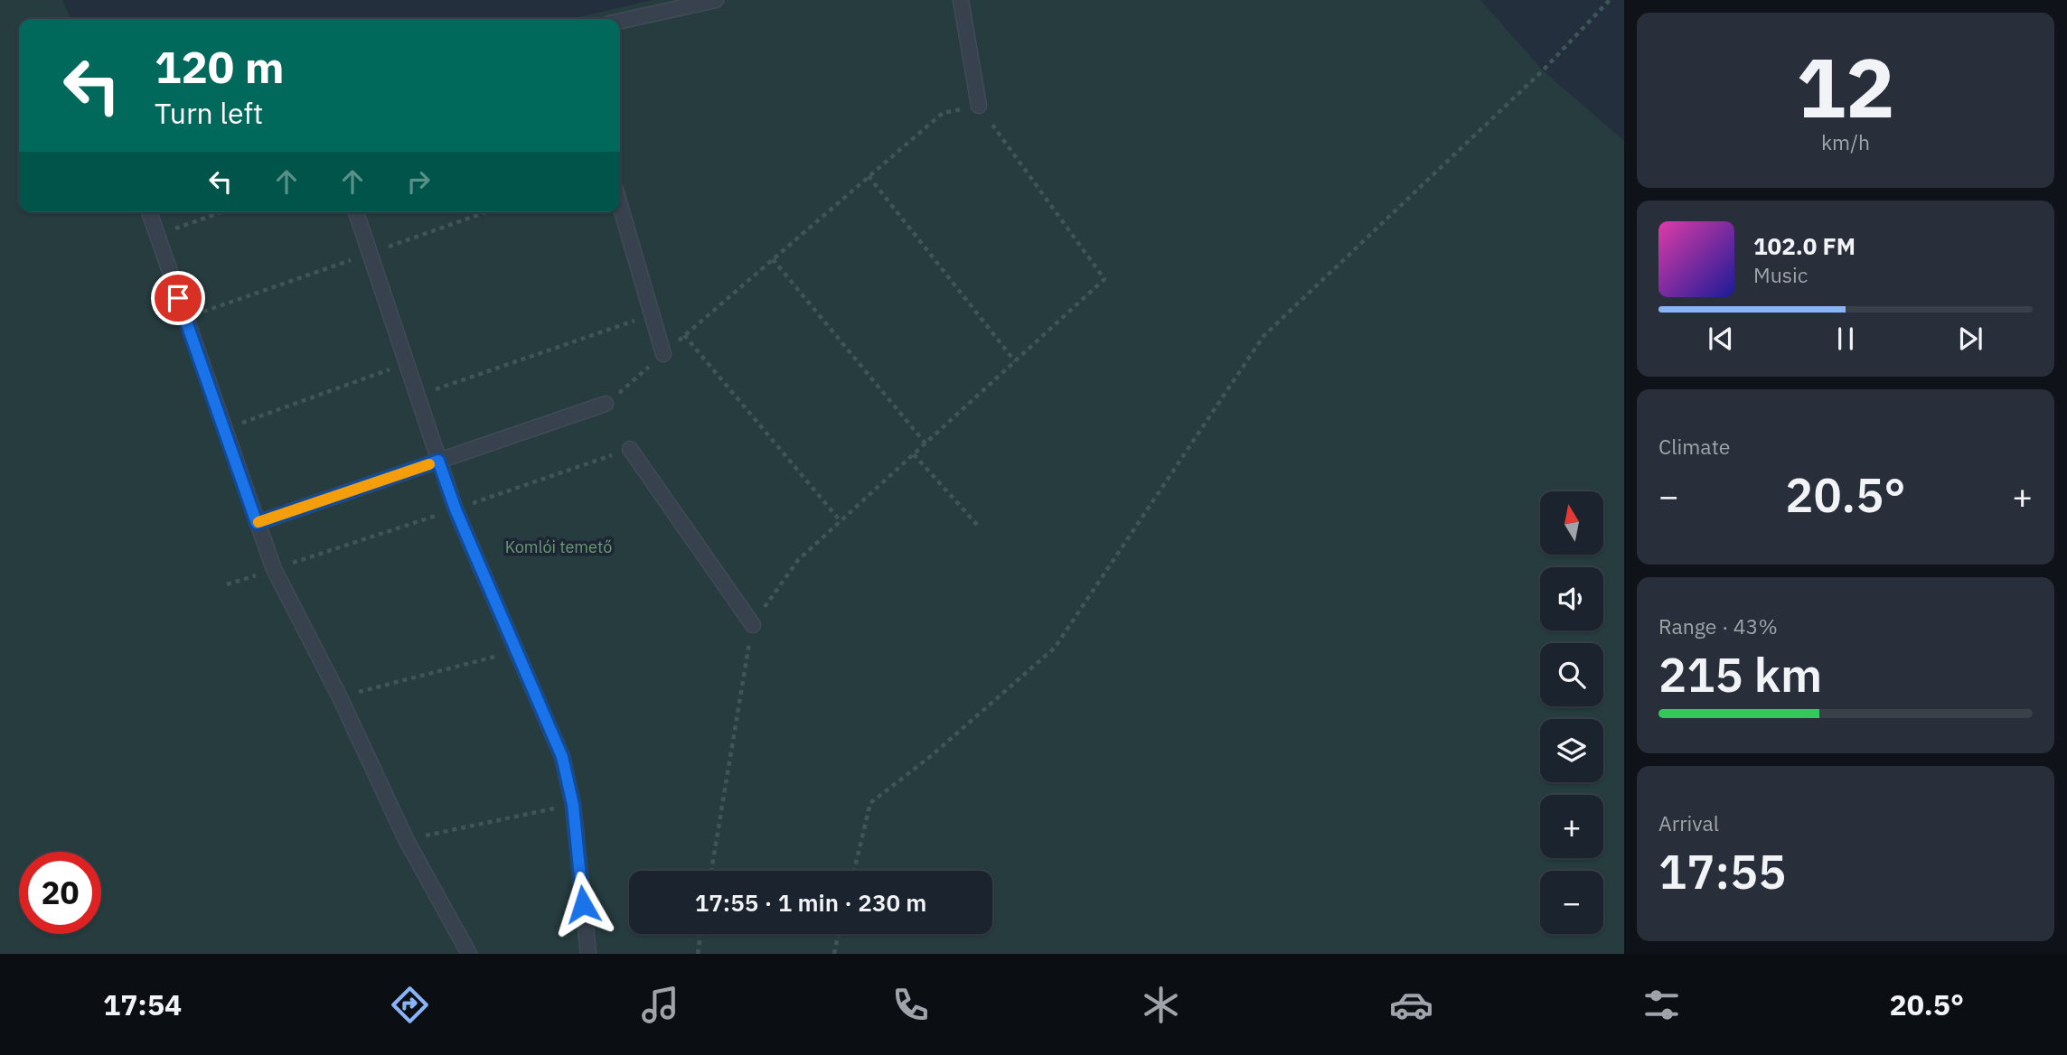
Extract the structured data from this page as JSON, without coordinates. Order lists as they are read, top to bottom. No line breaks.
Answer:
{"parks":["Komlói temető"],"north":"top","page":{"tile":[["12","km/h"],"Climate",["Range · 43%","215 km"],["Arrival","17:55"]],"turn":["120 m","Turn left"],"song":["102.0 FM","Music"],"heat":["−","20.5°","+"],"map_buttons":["+","−"],"limit":"20","trip":"17:55 · 1 min · 230 m","tabs":["17:54","20.5°"]}}
